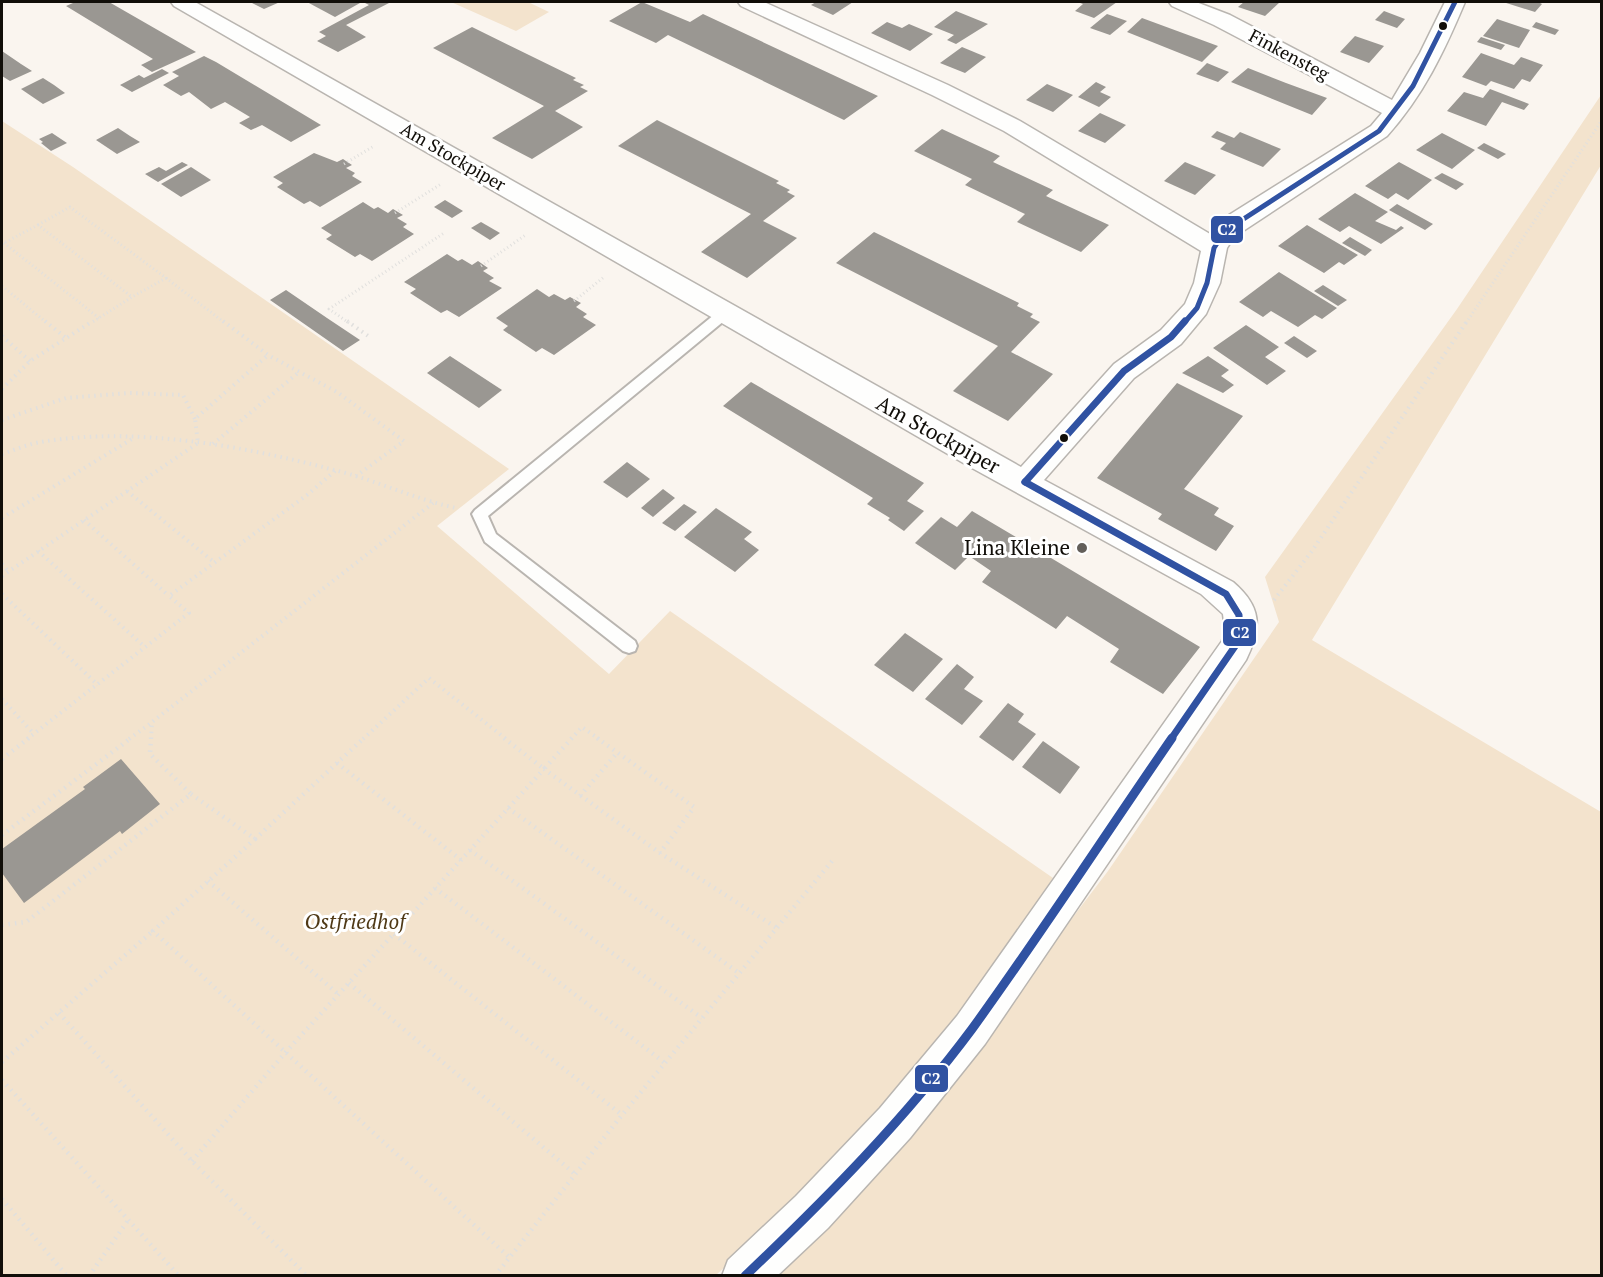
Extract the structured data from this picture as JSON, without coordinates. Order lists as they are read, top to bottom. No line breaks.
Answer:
{"streets":{"street":["Finkensteg","Am Stockpiper"]},"parks":["Ostfriedhof"],"places":["Lina Kleine"],"lines":["transit line C2"]}
